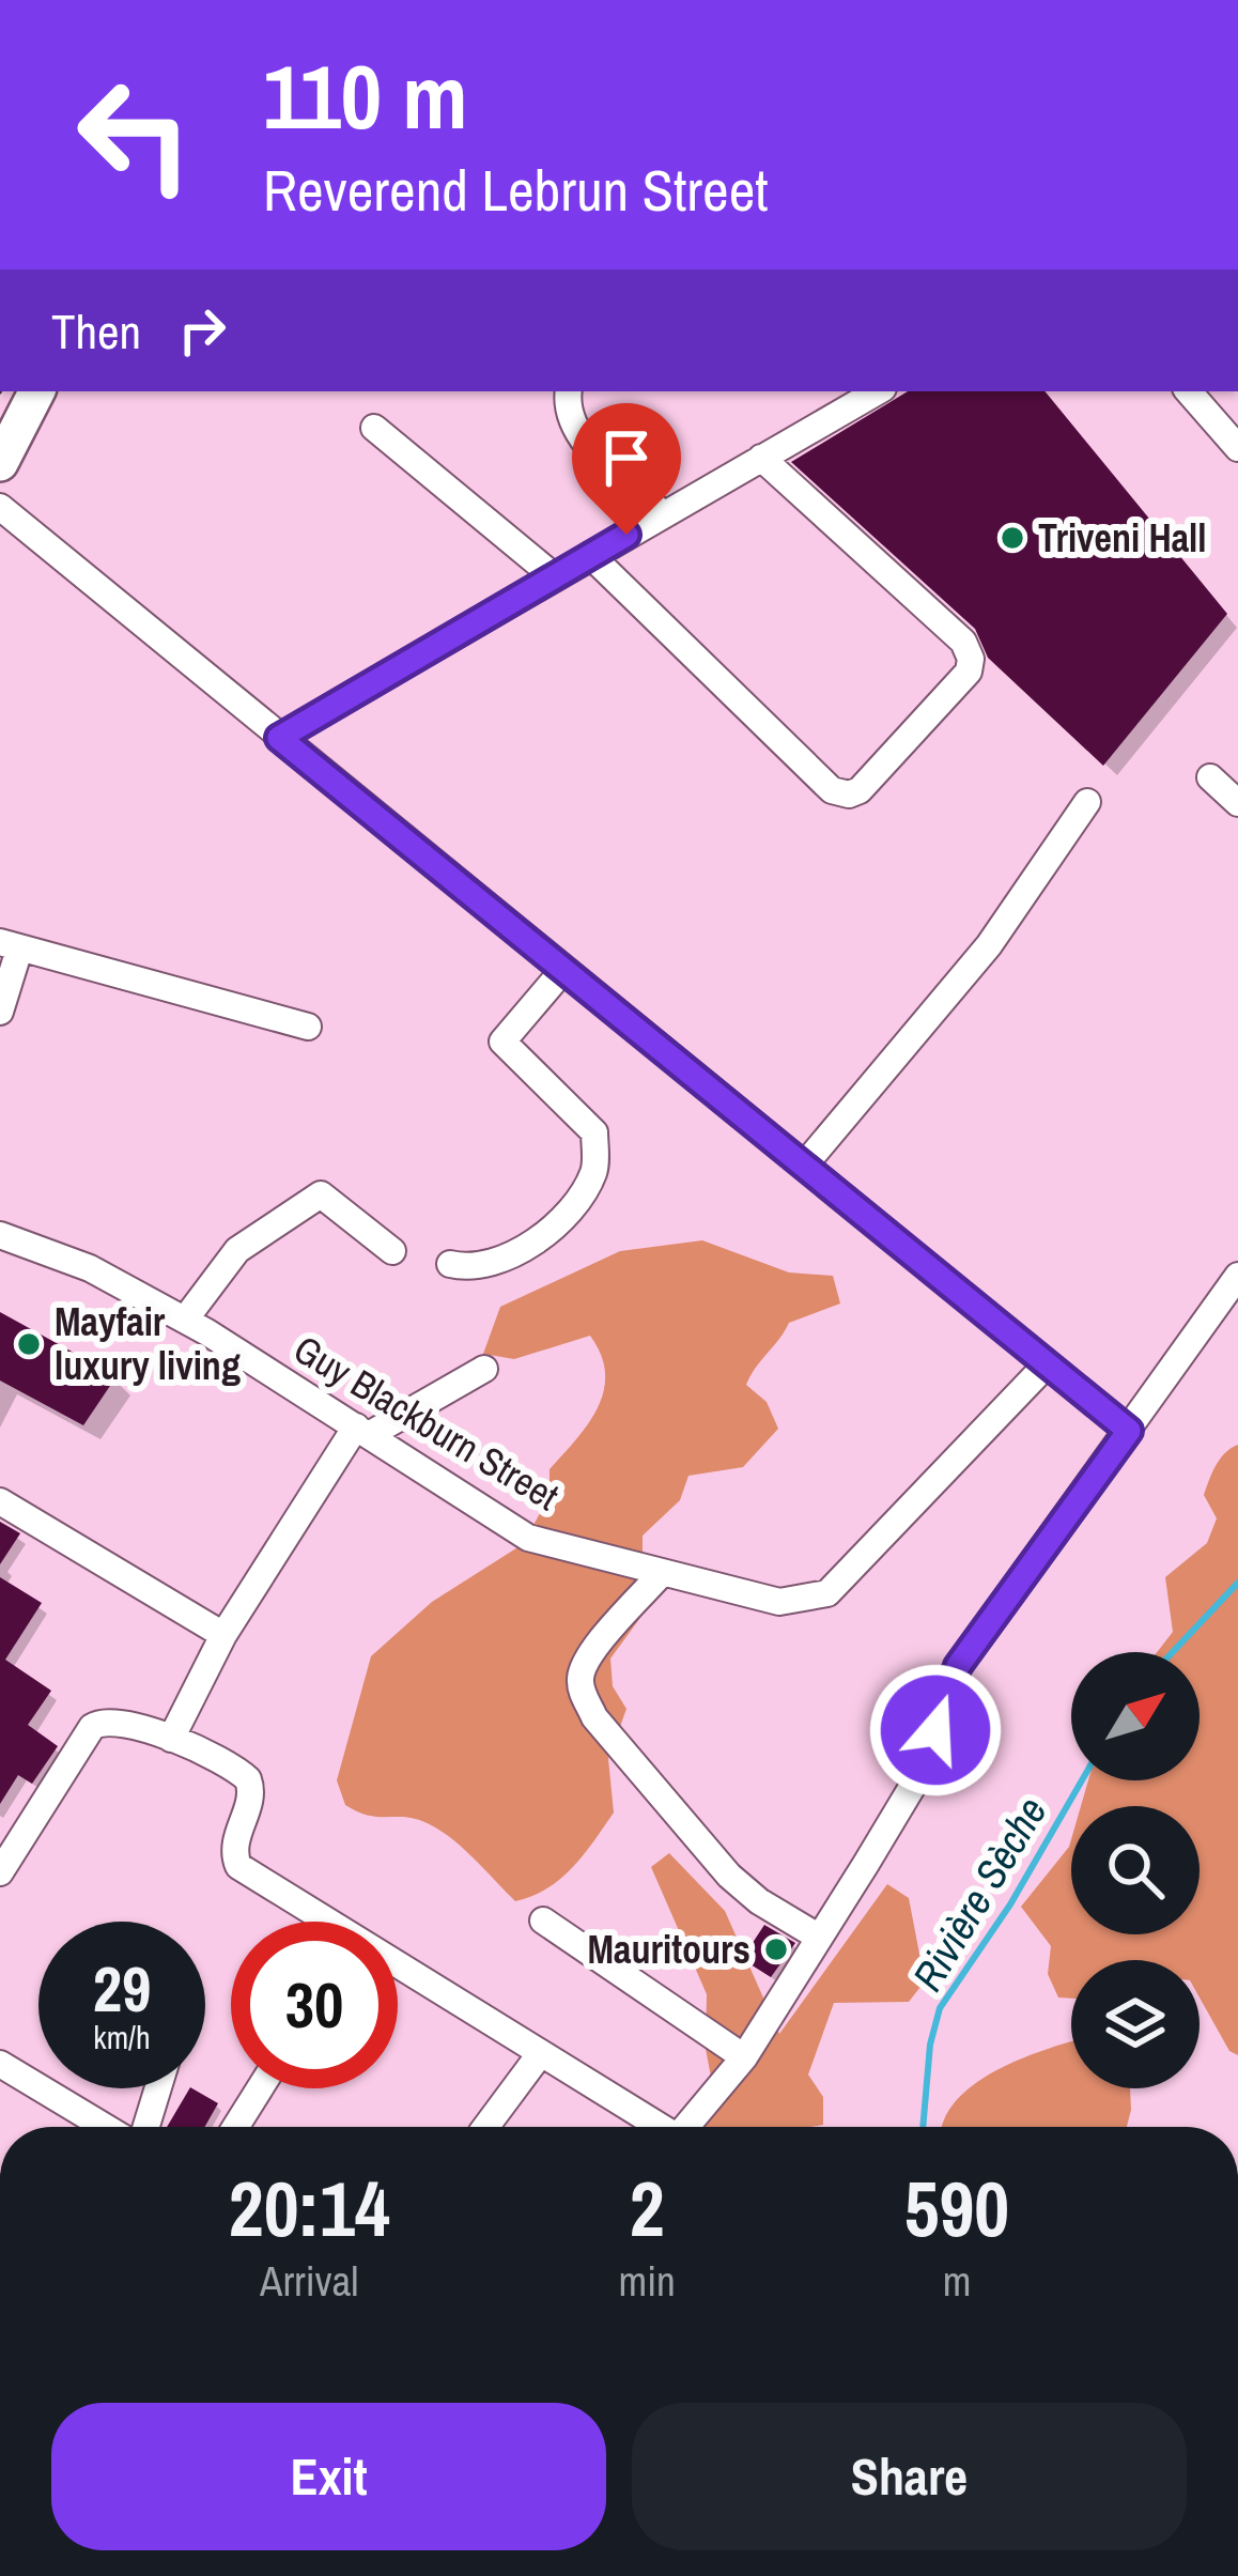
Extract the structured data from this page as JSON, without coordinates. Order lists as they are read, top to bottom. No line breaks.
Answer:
{"streets":{"street":["Guy Blackburn Street"]},"water":["Rivière Sèche"],"places":["Triveni Hall","Mayfair luxury living","Mauritours"],"north":"top right","page":{"turn":["110 m","Reverend Lebrun Street"],"then":"Then","speed":"29 km/h","limit":"30","eta":["20:14","Arrival","2","min","590","m"],"buttons":["Exit","Share"]}}
